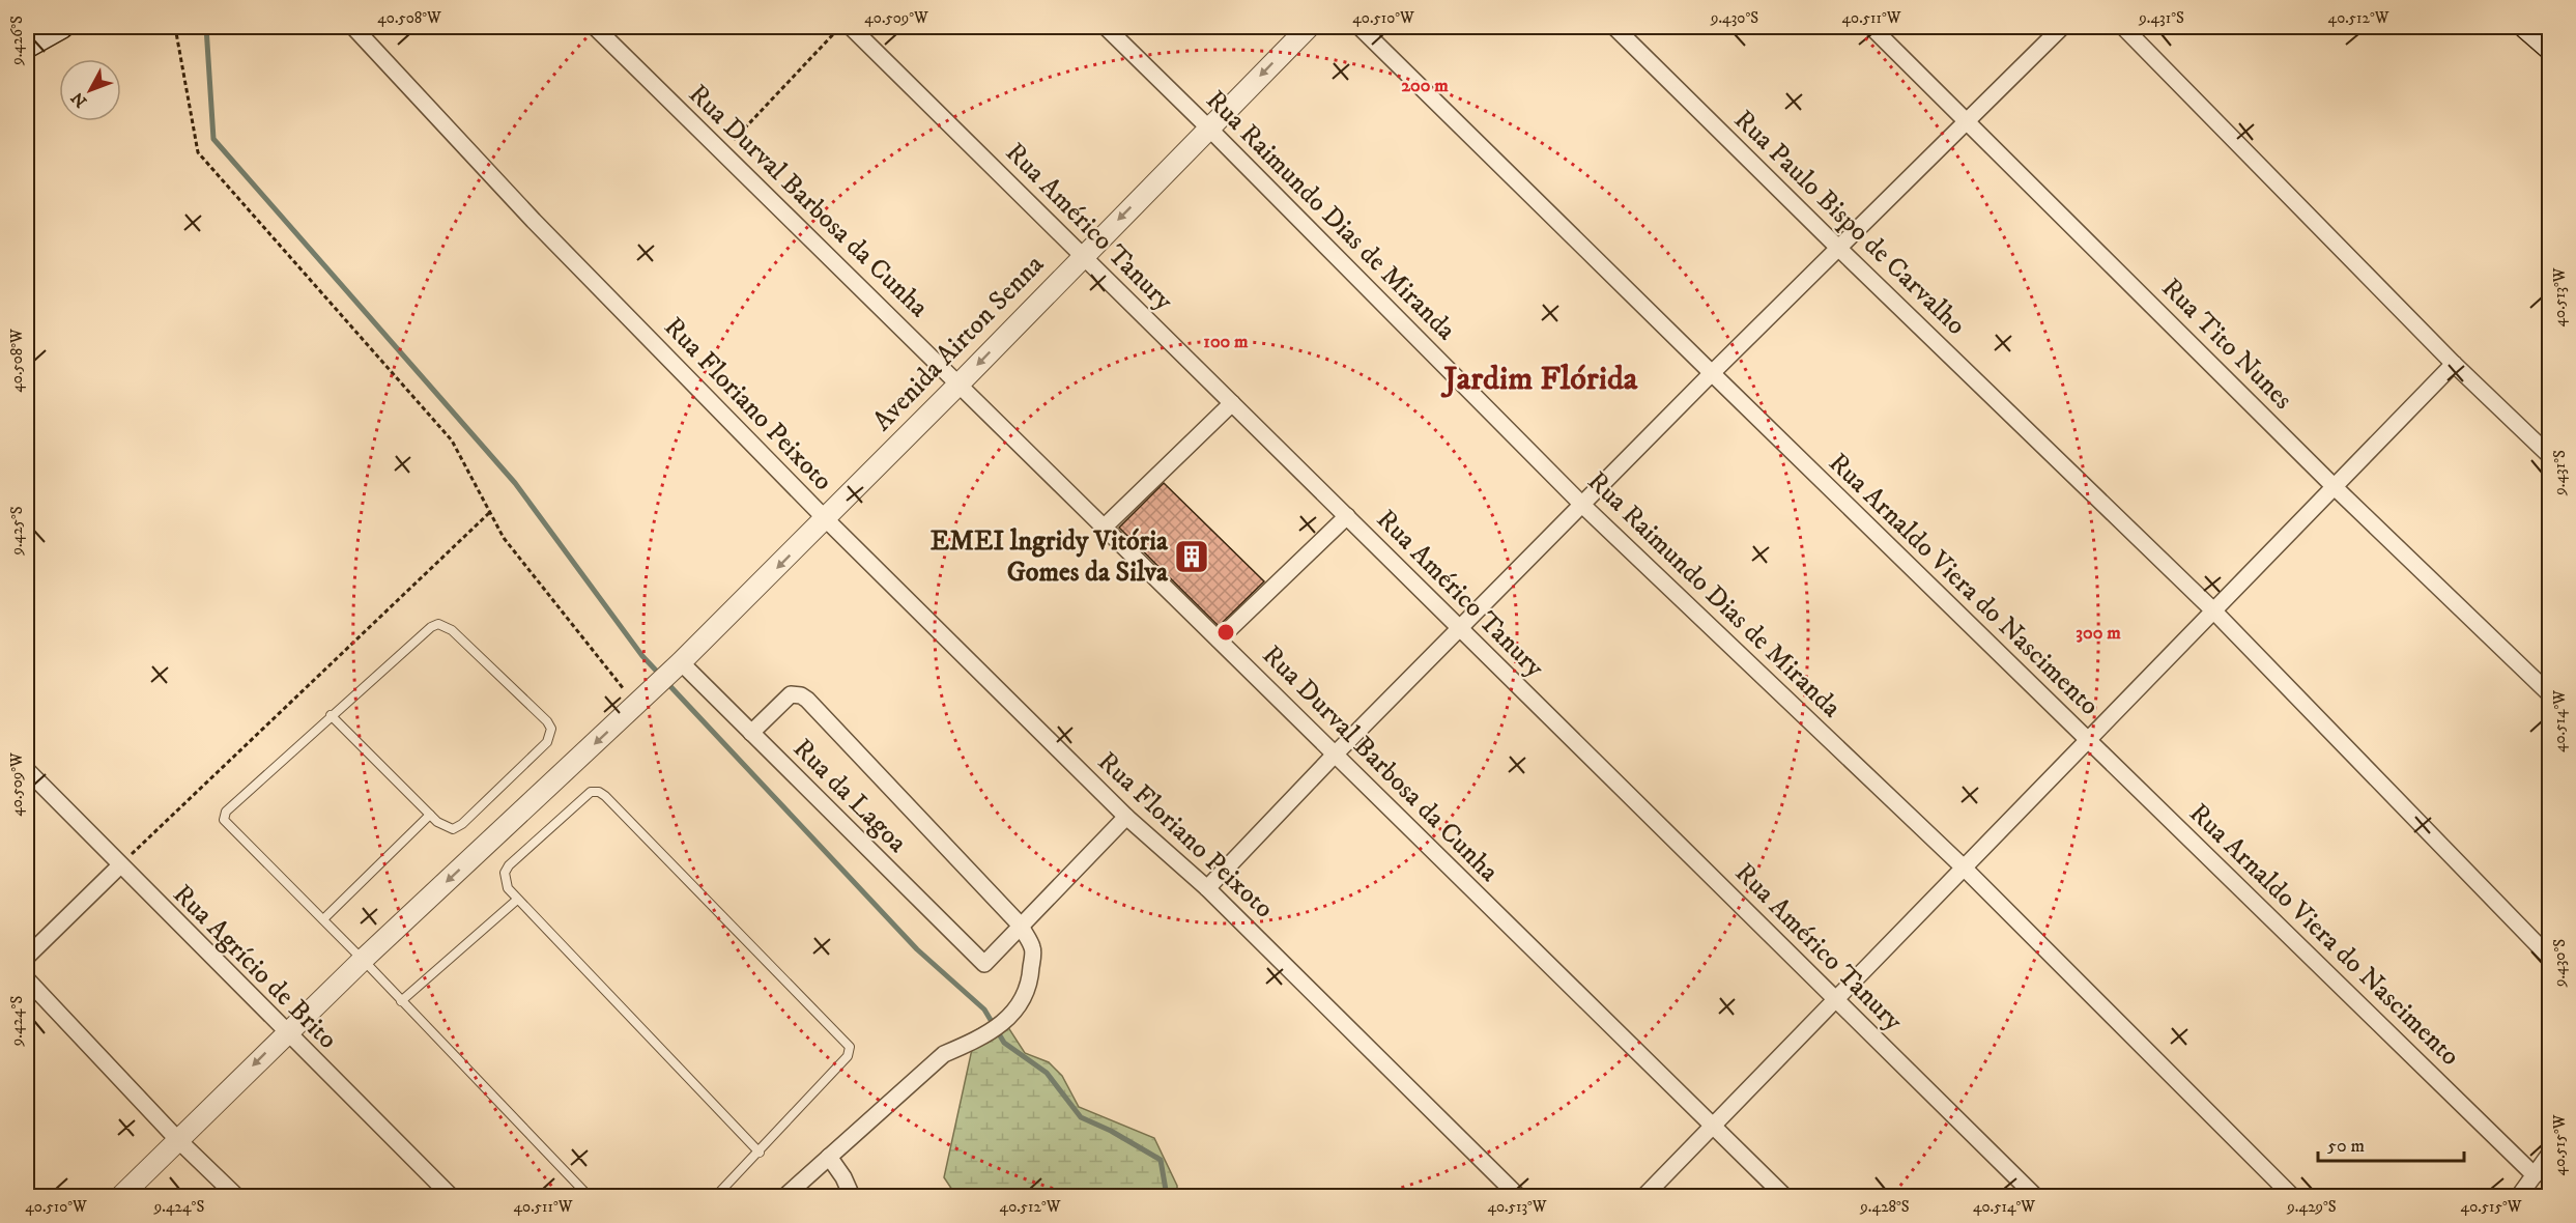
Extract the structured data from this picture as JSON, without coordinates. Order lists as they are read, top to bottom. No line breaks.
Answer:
{"streets":{"street":["Rua Durval Barbosa da Cunha","Rua Raimundo Dias de Miranda","Rua Paulo Bispo de Carvalho","Rua Américo Tanury","Avenida Airton Senna","Rua Tito Nunes","Rua Floriano Peixoto","Rua Arnaldo Viera do Nascimento","Rua da Lagoa","Rua Agrício de Brito"]},"crossings":[["Rua Durval Barbosa da Cunha","Avenida Airton Senna"],["Rua Raimundo Dias de Miranda","Avenida Airton Senna"],["Rua Américo Tanury","Avenida Airton Senna"],["Avenida Airton Senna","Rua Floriano Peixoto"],["Avenida Airton Senna","Rua da Lagoa"],["Avenida Airton Senna","Rua Agrício de Brito"]],"one_way":["Avenida Airton Senna"],"districts":["Jardim Flórida"],"places":{"building":["EMEI lngridy Vitória Gomes da Silva"]},"scale_bar":"50 m","north":"bottom left","coordinates":["40.508°W","40.509°W","40.510°W","9.430°S","40.511°W","9.431°S","40.512°W","9.426°S","40.513°W","9.425°S","40.514°W","9.424°S","40.515°W","9.428°S","9.429°S"],"rings":["200 m","100 m","300 m"]}
